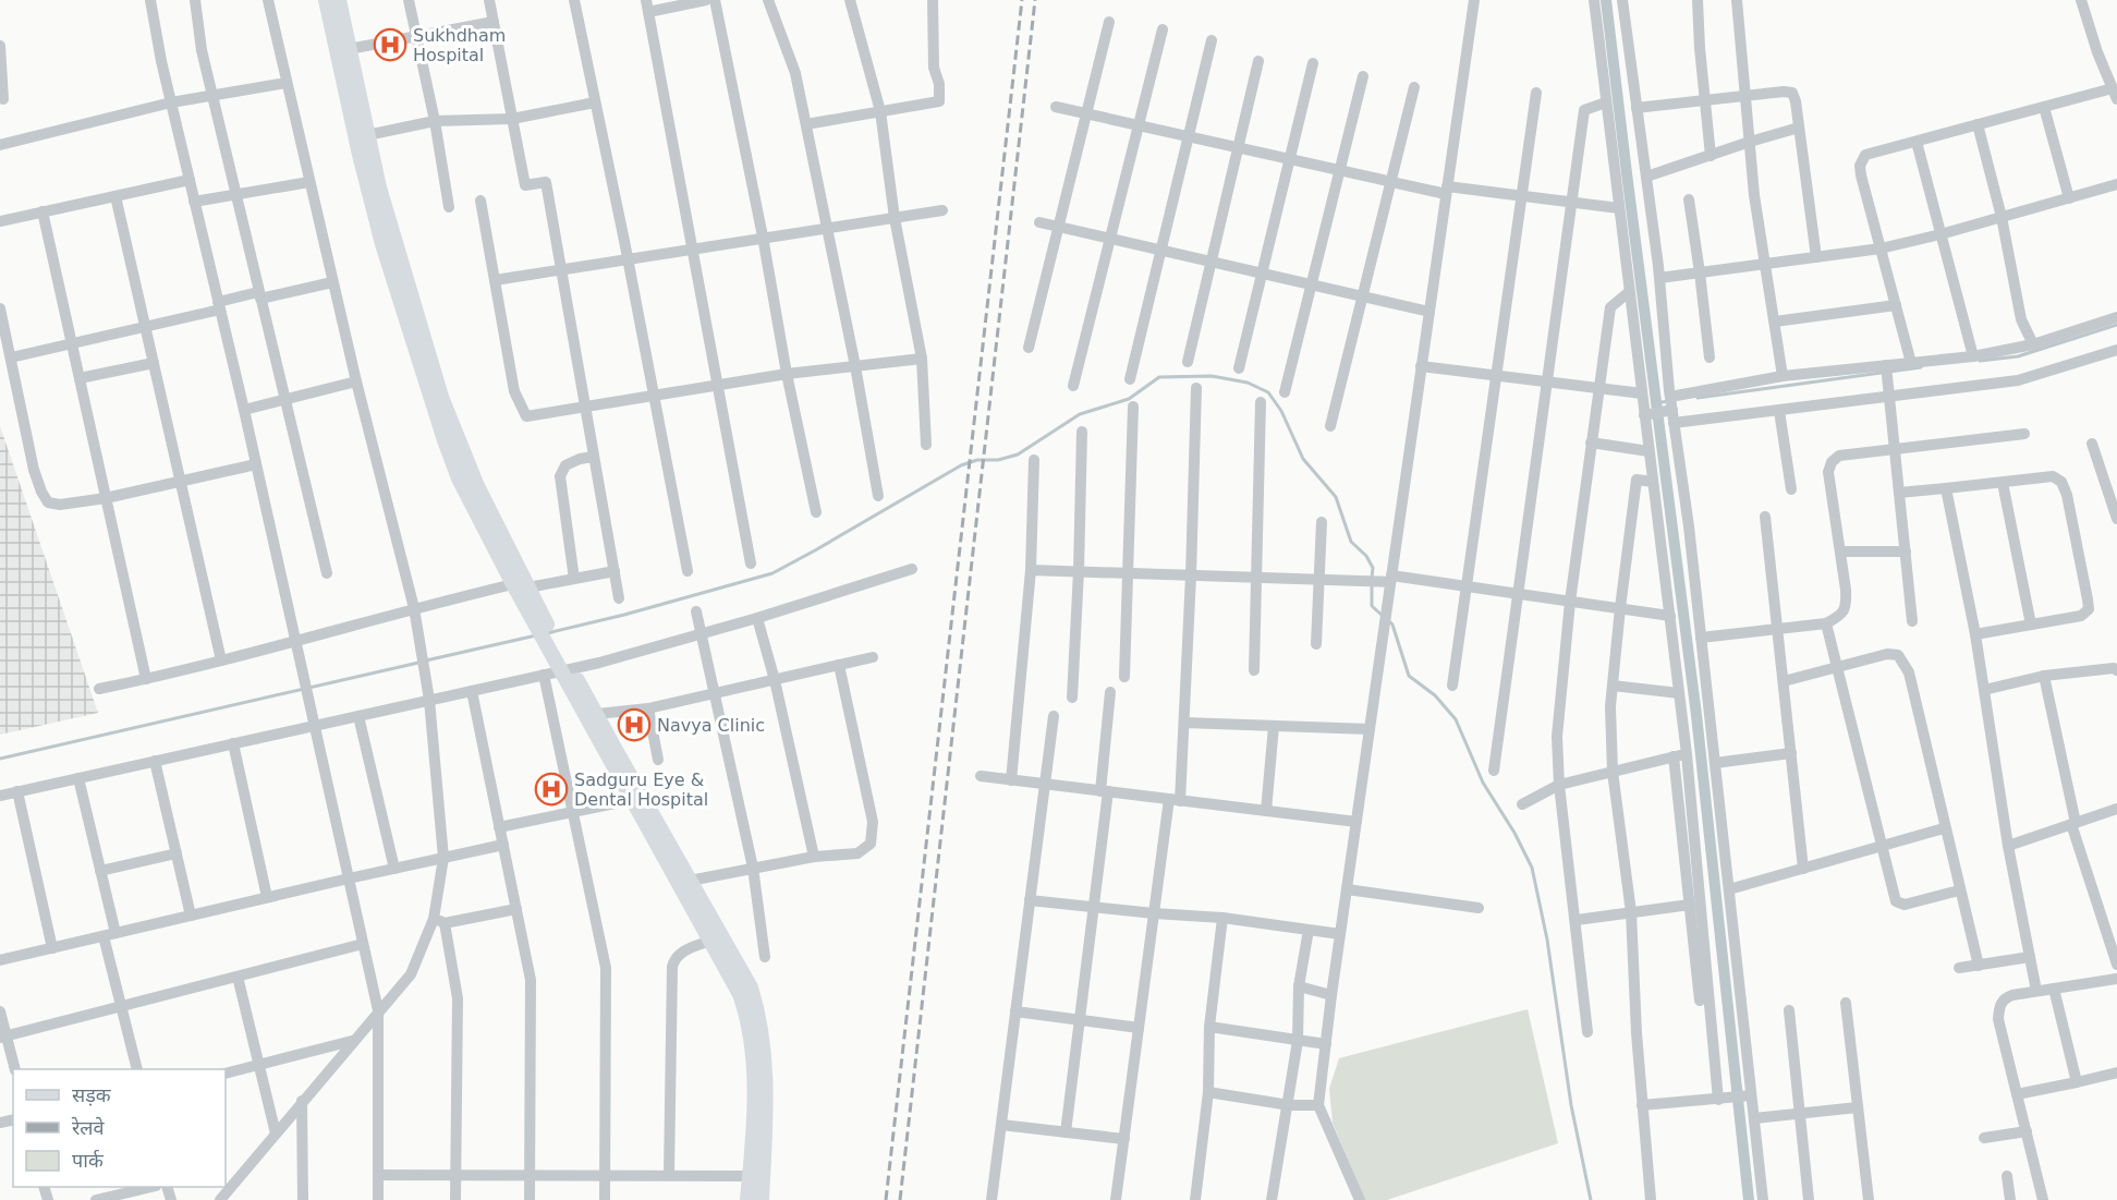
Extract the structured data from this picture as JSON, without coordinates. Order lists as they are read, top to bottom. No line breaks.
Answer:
{"places":{"hospital":["Sukhdham Hospital","Navya Clinic","Sadguru Eye & Dental Hospital"]},"legend":["सड़क","रेलवे","पार्क"]}
